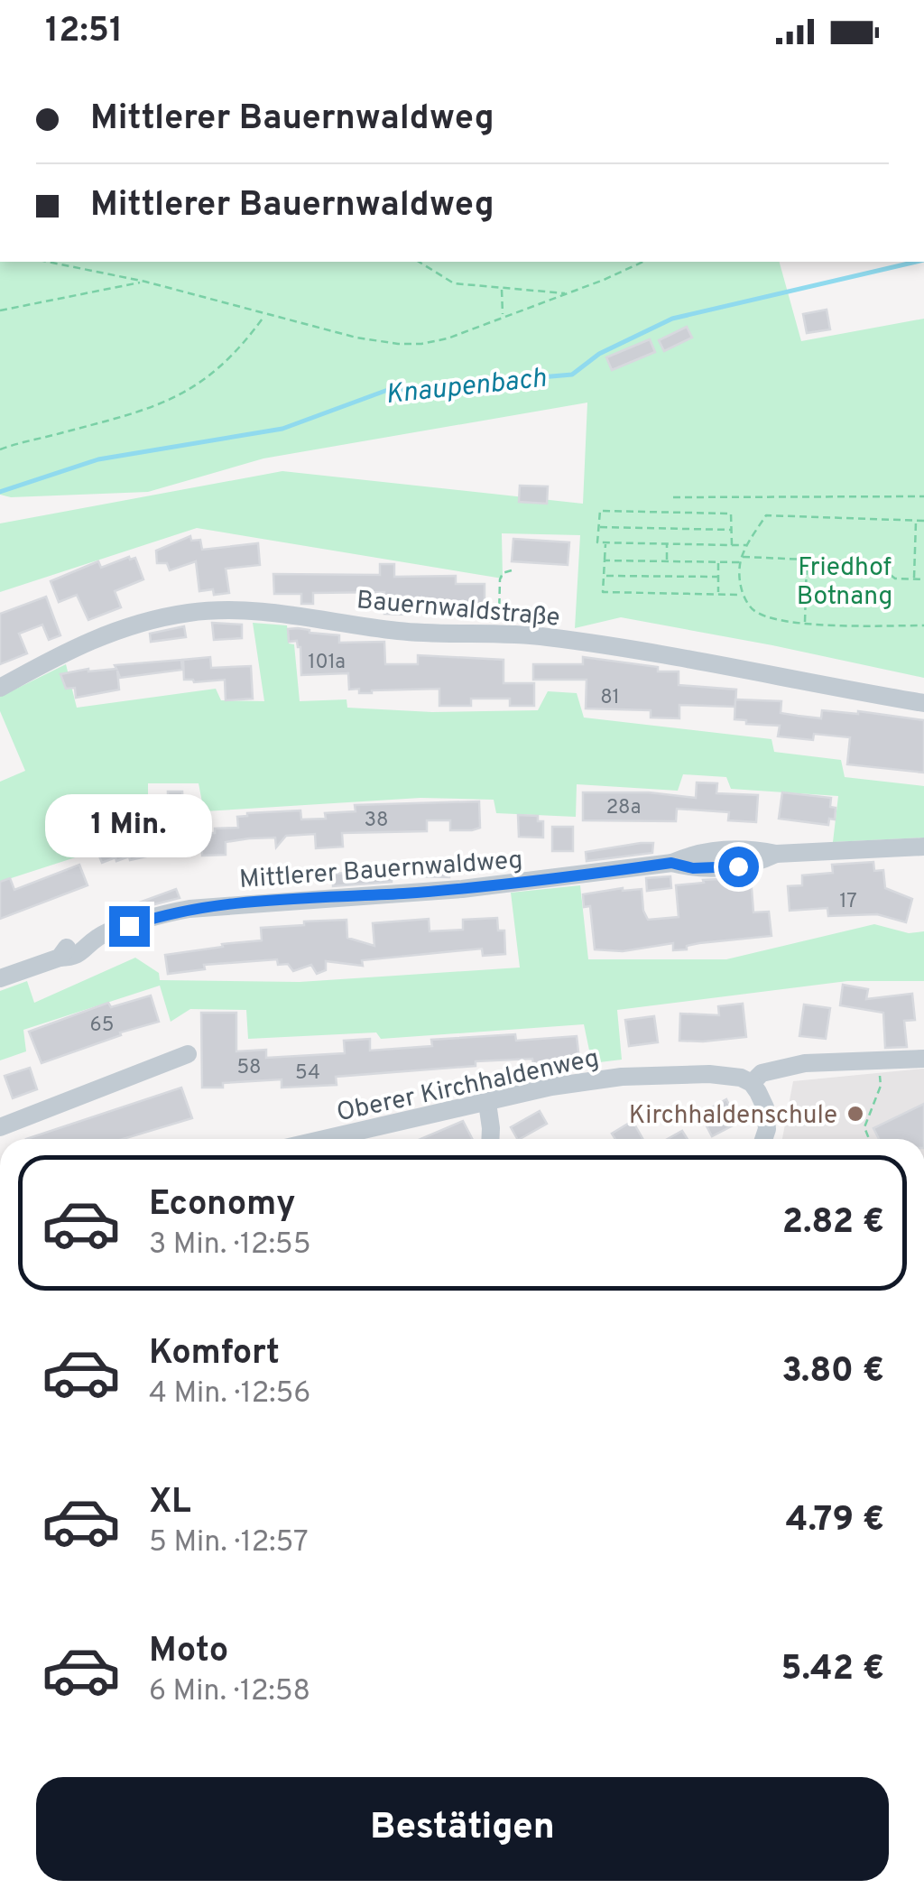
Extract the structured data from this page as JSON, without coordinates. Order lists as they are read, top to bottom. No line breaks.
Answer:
{"streets":{"street":["Bauernwaldstraße","Mittlerer Bauernwaldweg","Oberer Kirchhaldenweg"]},"water":["Knaupenbach"],"parks":["Friedhof Botnang"],"places":["Kirchhaldenschule"],"house_numbers":["101a","81","28a","38","17","65","58","54"],"page":{"status":"12:51","banner":["Mittlerer Bauernwaldweg","Mittlerer Bauernwaldweg"],"bubble":"1 Min.","list":[{"name":"Economy","note":"3 Min. · 12:55","value":"2.82 €"},{"name":"Komfort","note":"4 Min. · 12:56","value":"3.80 €"},{"name":"XL","note":"5 Min. · 12:57","value":"4.79 €"},{"name":"Moto","note":"6 Min. · 12:58","value":"5.42 €"}],"buttons":"Bestätigen"}}
